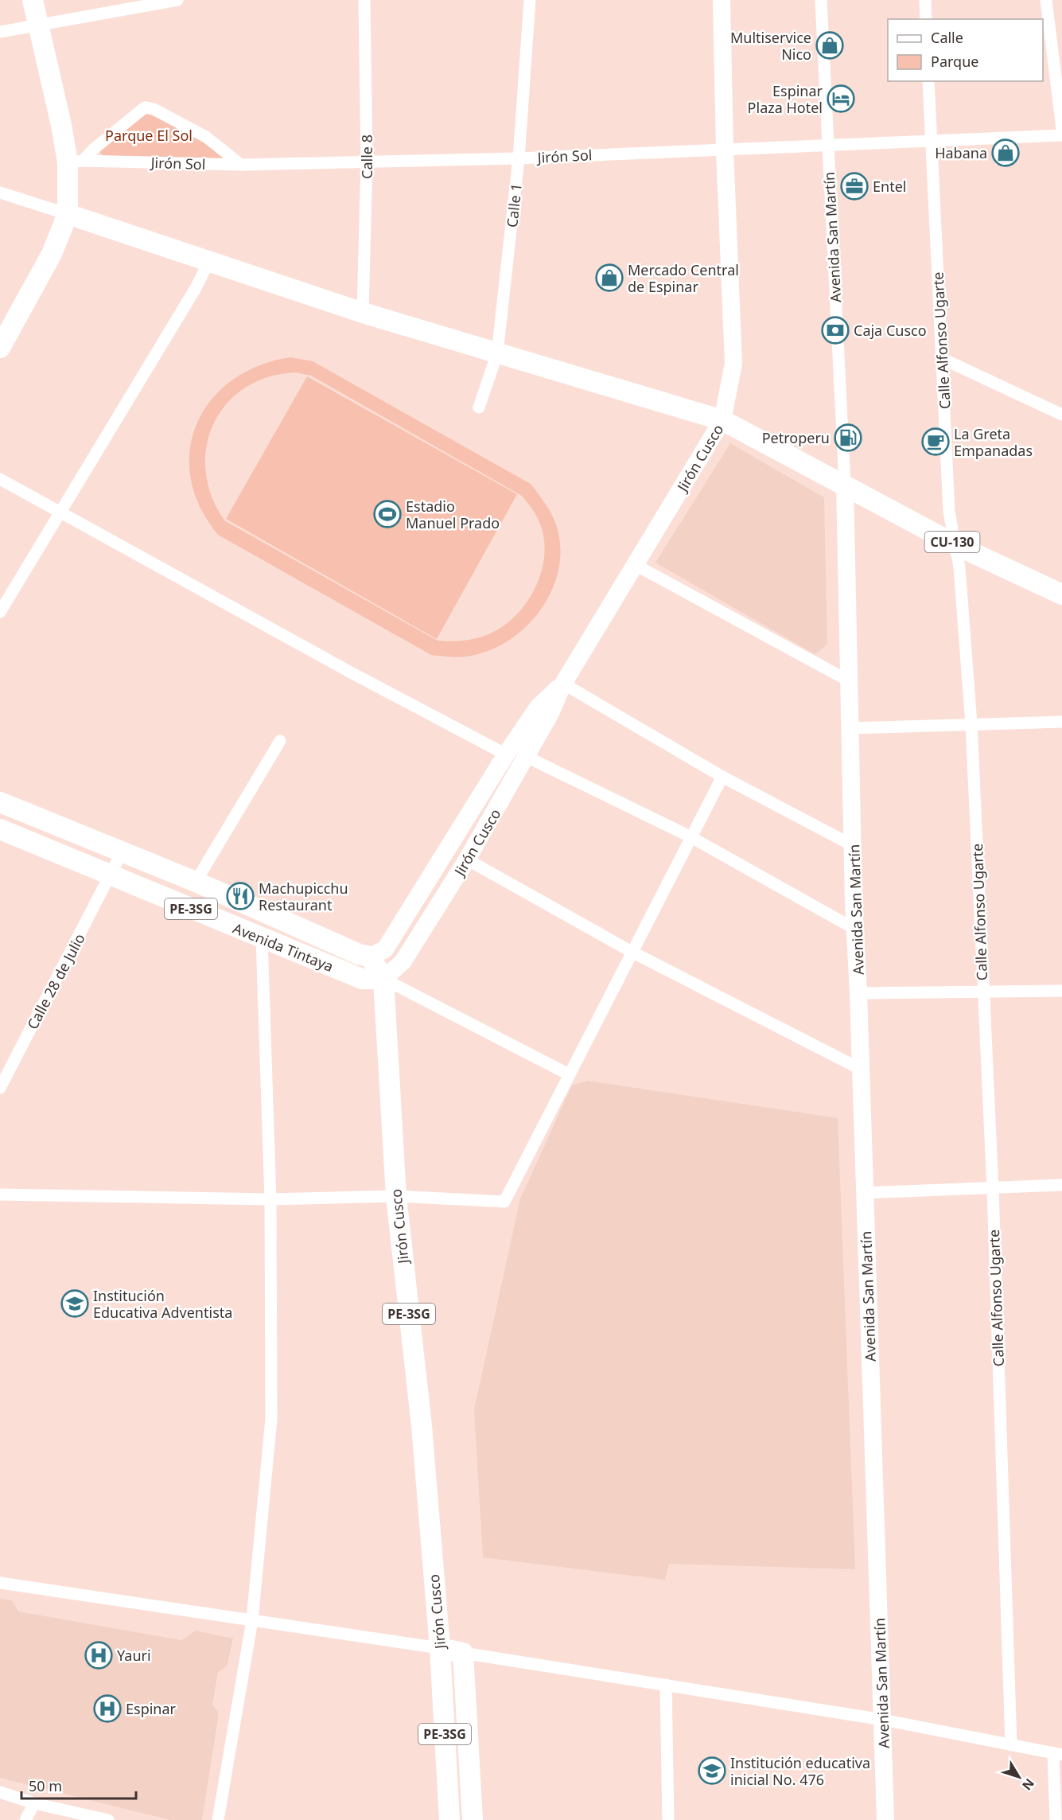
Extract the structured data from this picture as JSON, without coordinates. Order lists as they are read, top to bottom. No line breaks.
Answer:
{"streets":{"main road":["Jirón Cusco","CU-130","PE-3SG","Avenida Tintaya"],"street":["Jirón Sol","Calle 8","Calle 1","Avenida San Martín","Calle Alfonso Ugarte","Calle 28 de Julio"]},"crossings":[["Jirón Sol","Calle 8"],["Jirón Sol","Calle 1"],["Jirón Sol","Avenida San Martín"],["Jirón Sol","Calle Alfonso Ugarte"],["Jirón Sol","Jirón Cusco"],["Avenida San Martín","CU-130"],["Calle Alfonso Ugarte","CU-130"],["Jirón Cusco","PE-3SG"],["Jirón Cusco","Avenida Tintaya"],["PE-3SG","Avenida Tintaya"],["Avenida Tintaya","Calle 28 de Julio"]],"parks":["Parque El Sol"],"places":{"shop":["Multiservice Nico","Habana","Mercado Central de Espinar"],"hotel":["Espinar Plaza Hotel"],"office":["Entel"],"bank":["Caja Cusco"],"fuel station":["Petroperu"],"cafe":["La Greta Empanadas"],"sports":["Estadio Manuel Prado"],"restaurant":["Machupicchu Restaurant"],"school or university":["Institución Educativa Adventista","Institución educativa inicial No. 476"],"hospital":["Yauri","Espinar"]},"legend":["Calle","Parque"],"scale_bar":"50 m","north":"bottom right"}
